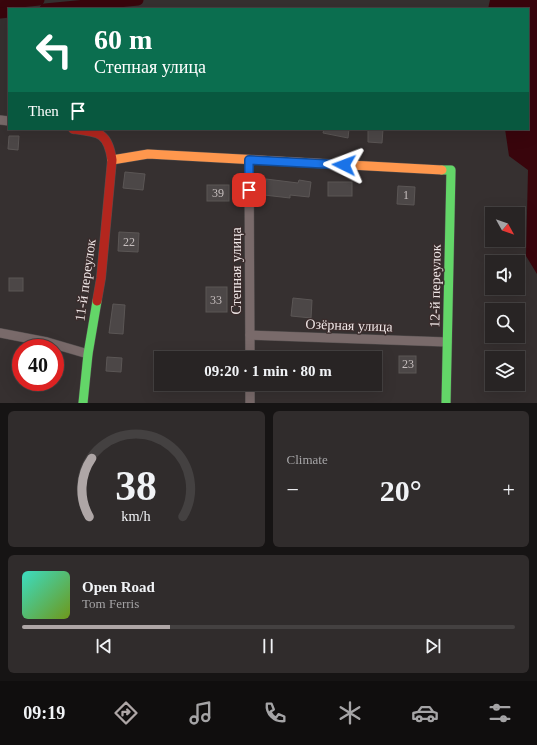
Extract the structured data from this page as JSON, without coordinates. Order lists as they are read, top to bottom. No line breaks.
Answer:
{"streets":{"street":["Степная улица","11-й переулок","12-й переулок","Озёрная улица"]},"crossings":[["Степная улица","12-й переулок"],["Степная улица","Озёрная улица"],["12-й переулок","Озёрная улица"]],"house_numbers":["39","1","22","33","23"],"north":"bottom right","page":{"turn":["60 m","Степная улица"],"then":"Then","limit":"40","trip":"09:20 · 1 min · 80 m","tile":"Climate","heat":["−","20°","+"],"song":["Open Road","Tom Ferris"],"tabs":"09:19","gauge":["38","km/h"]}}
